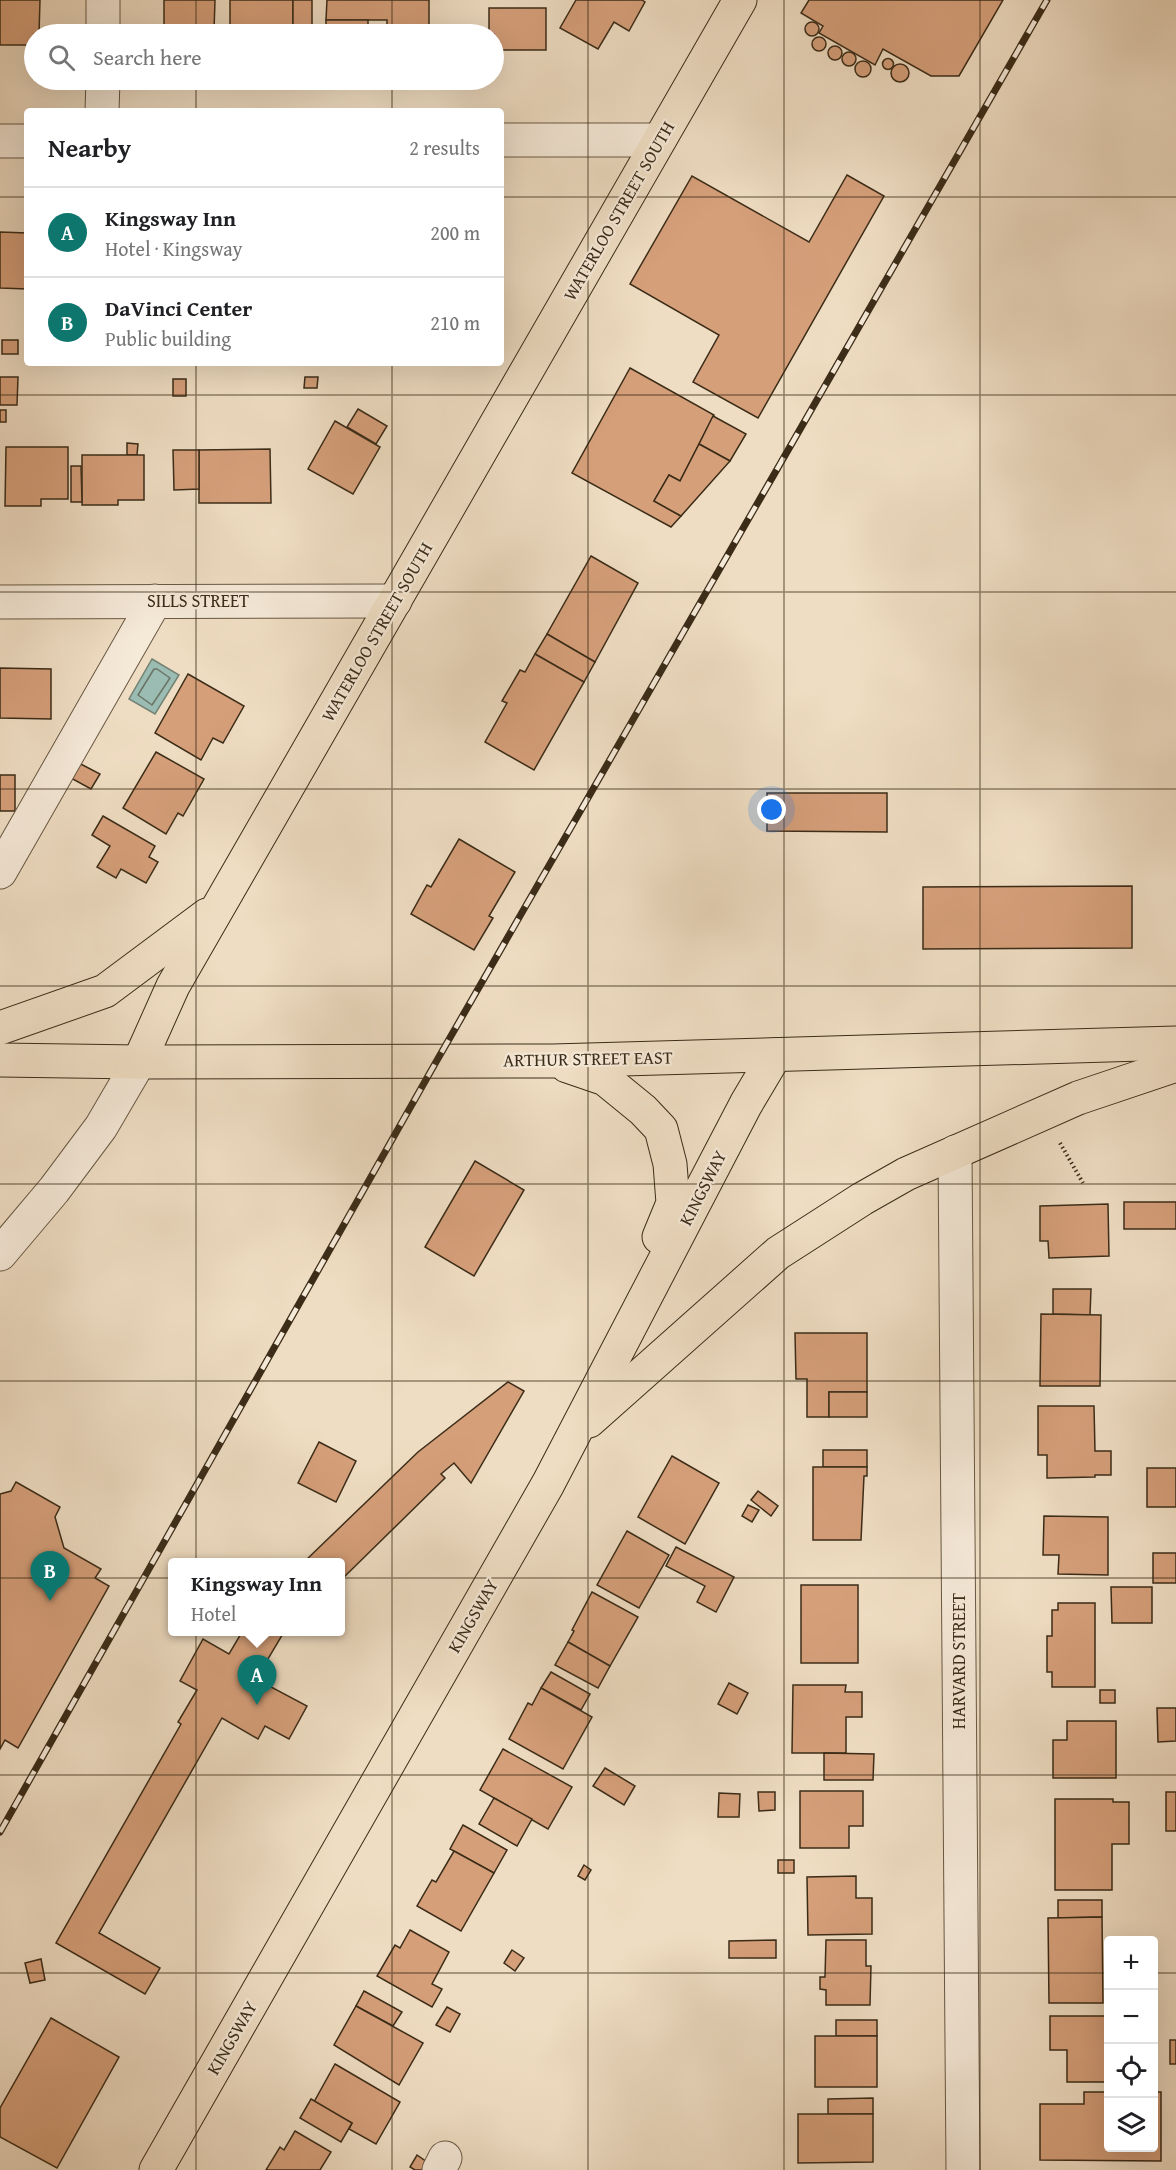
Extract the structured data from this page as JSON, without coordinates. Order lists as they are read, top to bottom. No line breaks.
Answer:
{"streets":{"main road":["WATERLOO STREET SOUTH","ARTHUR STREET EAST","KINGSWAY"],"street":["SILLS STREET","HARVARD STREET"]},"crossings":[["WATERLOO STREET SOUTH","SILLS STREET"],["WATERLOO STREET SOUTH","ARTHUR STREET EAST"],["ARTHUR STREET EAST","KINGSWAY"]],"page":{"search":"Search here","heading":["Nearby","2 results"],"list":[{"mark":"A","name":"Kingsway Inn","note":"Hotel · Kingsway","value":"200 m"},{"mark":"B","name":"DaVinci Center","note":"Public building","value":"210 m"}],"pins":["B","A"],"popup":["Kingsway Inn","Hotel"],"map_buttons":["+","−"]}}
